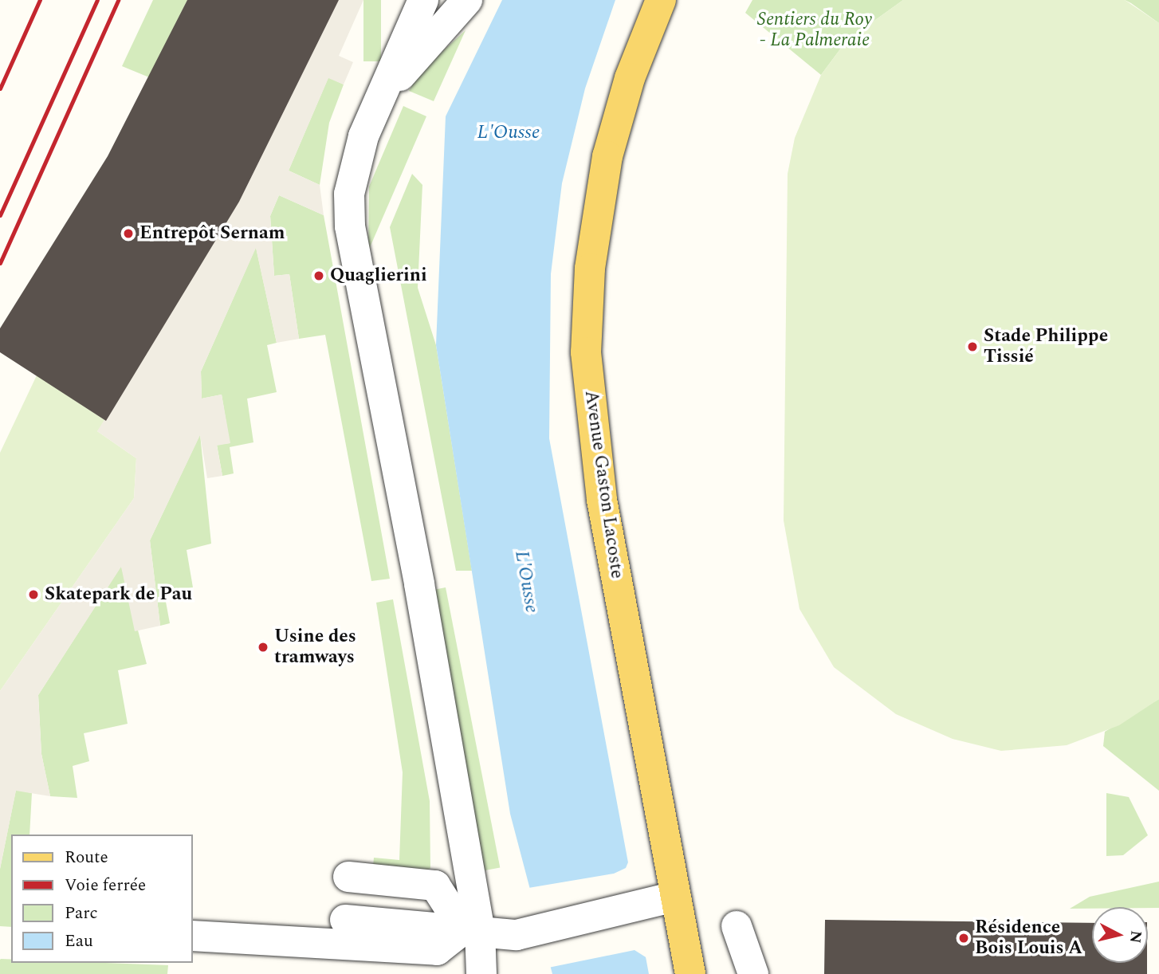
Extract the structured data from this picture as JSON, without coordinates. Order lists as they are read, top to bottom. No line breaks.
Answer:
{"streets":{"main road":["Avenue Gaston Lacoste"]},"water":["L'Ousse"],"parks":["Sentiers du Roy - La Palmeraie"],"places":["Entrepôt Sernam","Quaglierini","Stade Philippe Tissié","Skatepark de Pau","Usine des tramways","Résidence Bois Louis A"],"legend":["Route","Voie ferrée","Parc","Eau"],"north":"right"}
